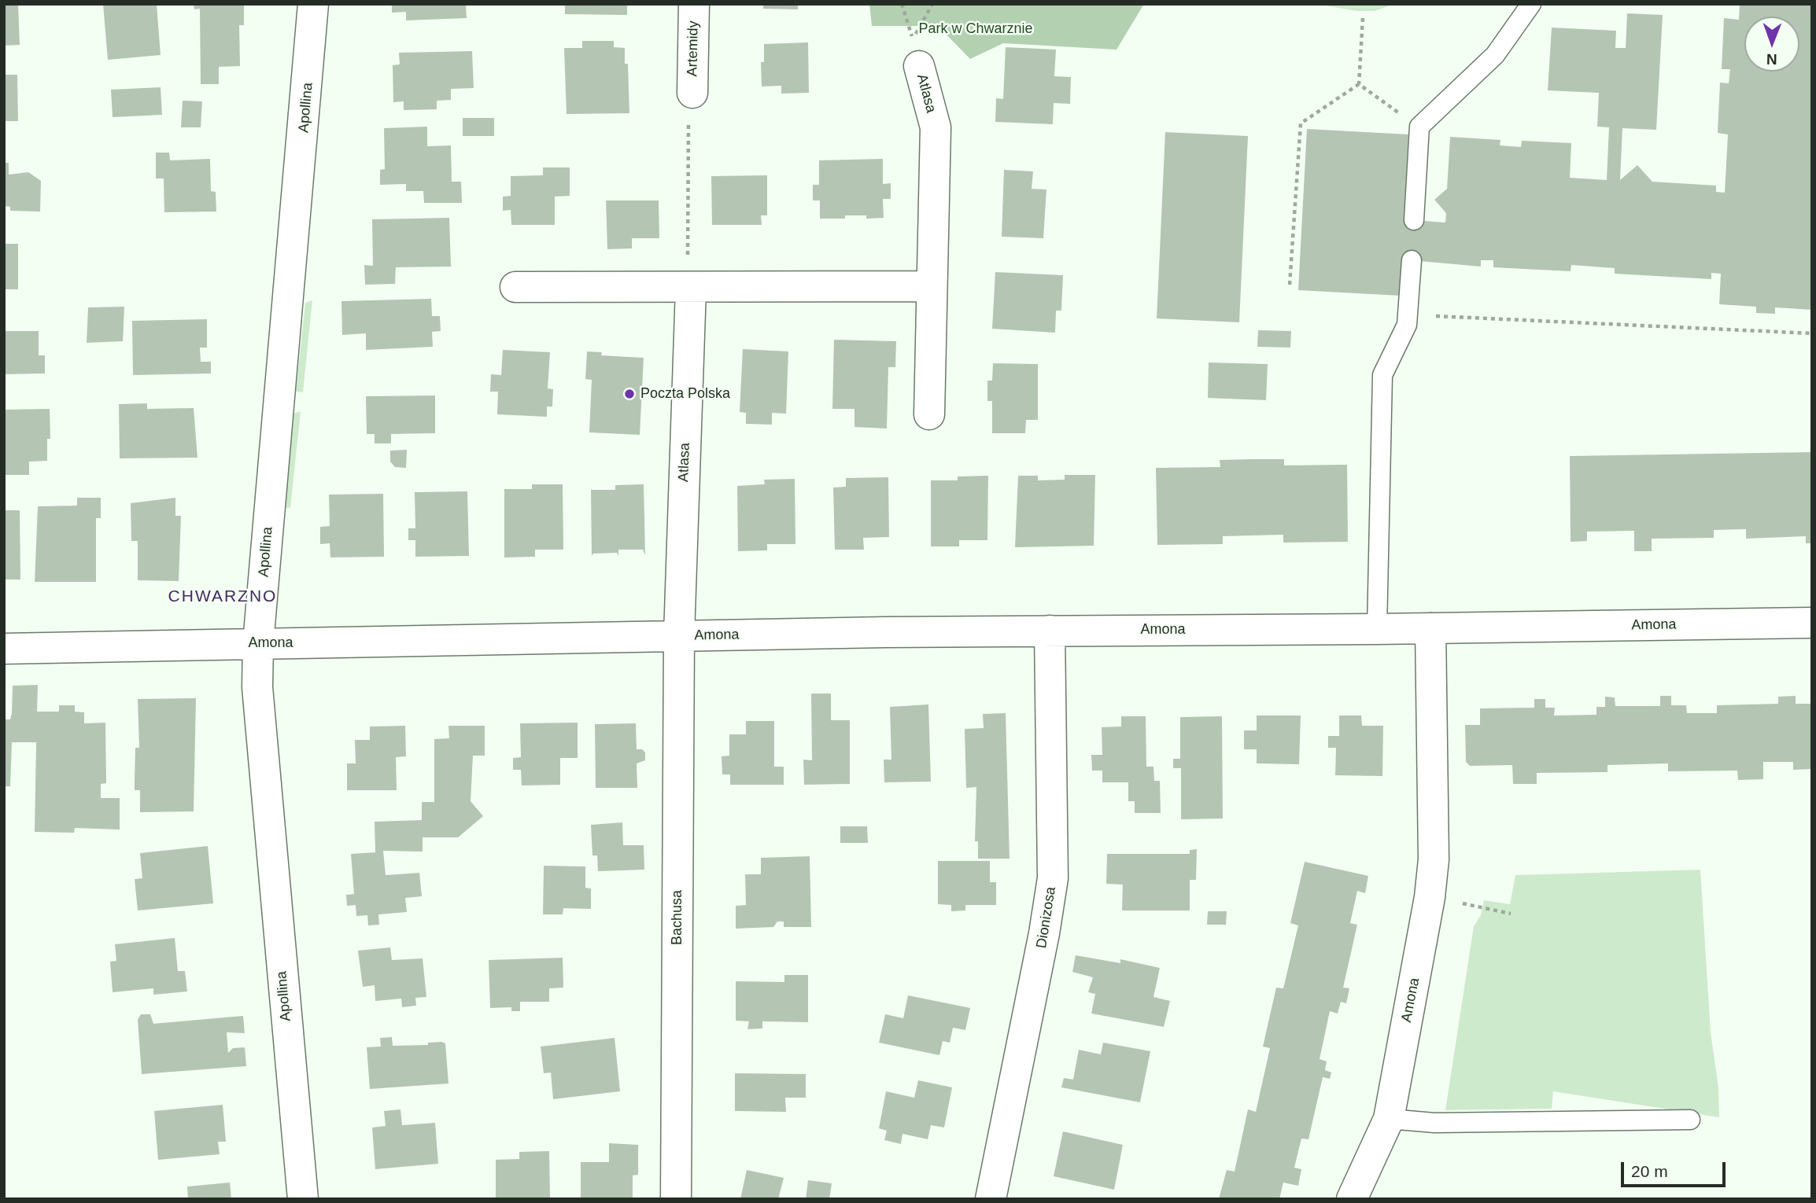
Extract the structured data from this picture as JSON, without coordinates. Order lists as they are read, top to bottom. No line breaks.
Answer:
{"streets":{"street":["Artemidy","Atlasa","Apollina","Amona","Bachusa","Dionizosa"]},"crossings":[["Atlasa","Amona"],["Atlasa","Bachusa"],["Apollina","Amona"],["Amona","Bachusa"],["Amona","Dionizosa"]],"districts":["CHWARZNO"],"parks":["Park w Chwarznie"],"places":["Poczta Polska"],"scale_bar":"20 m","north":"bottom"}
